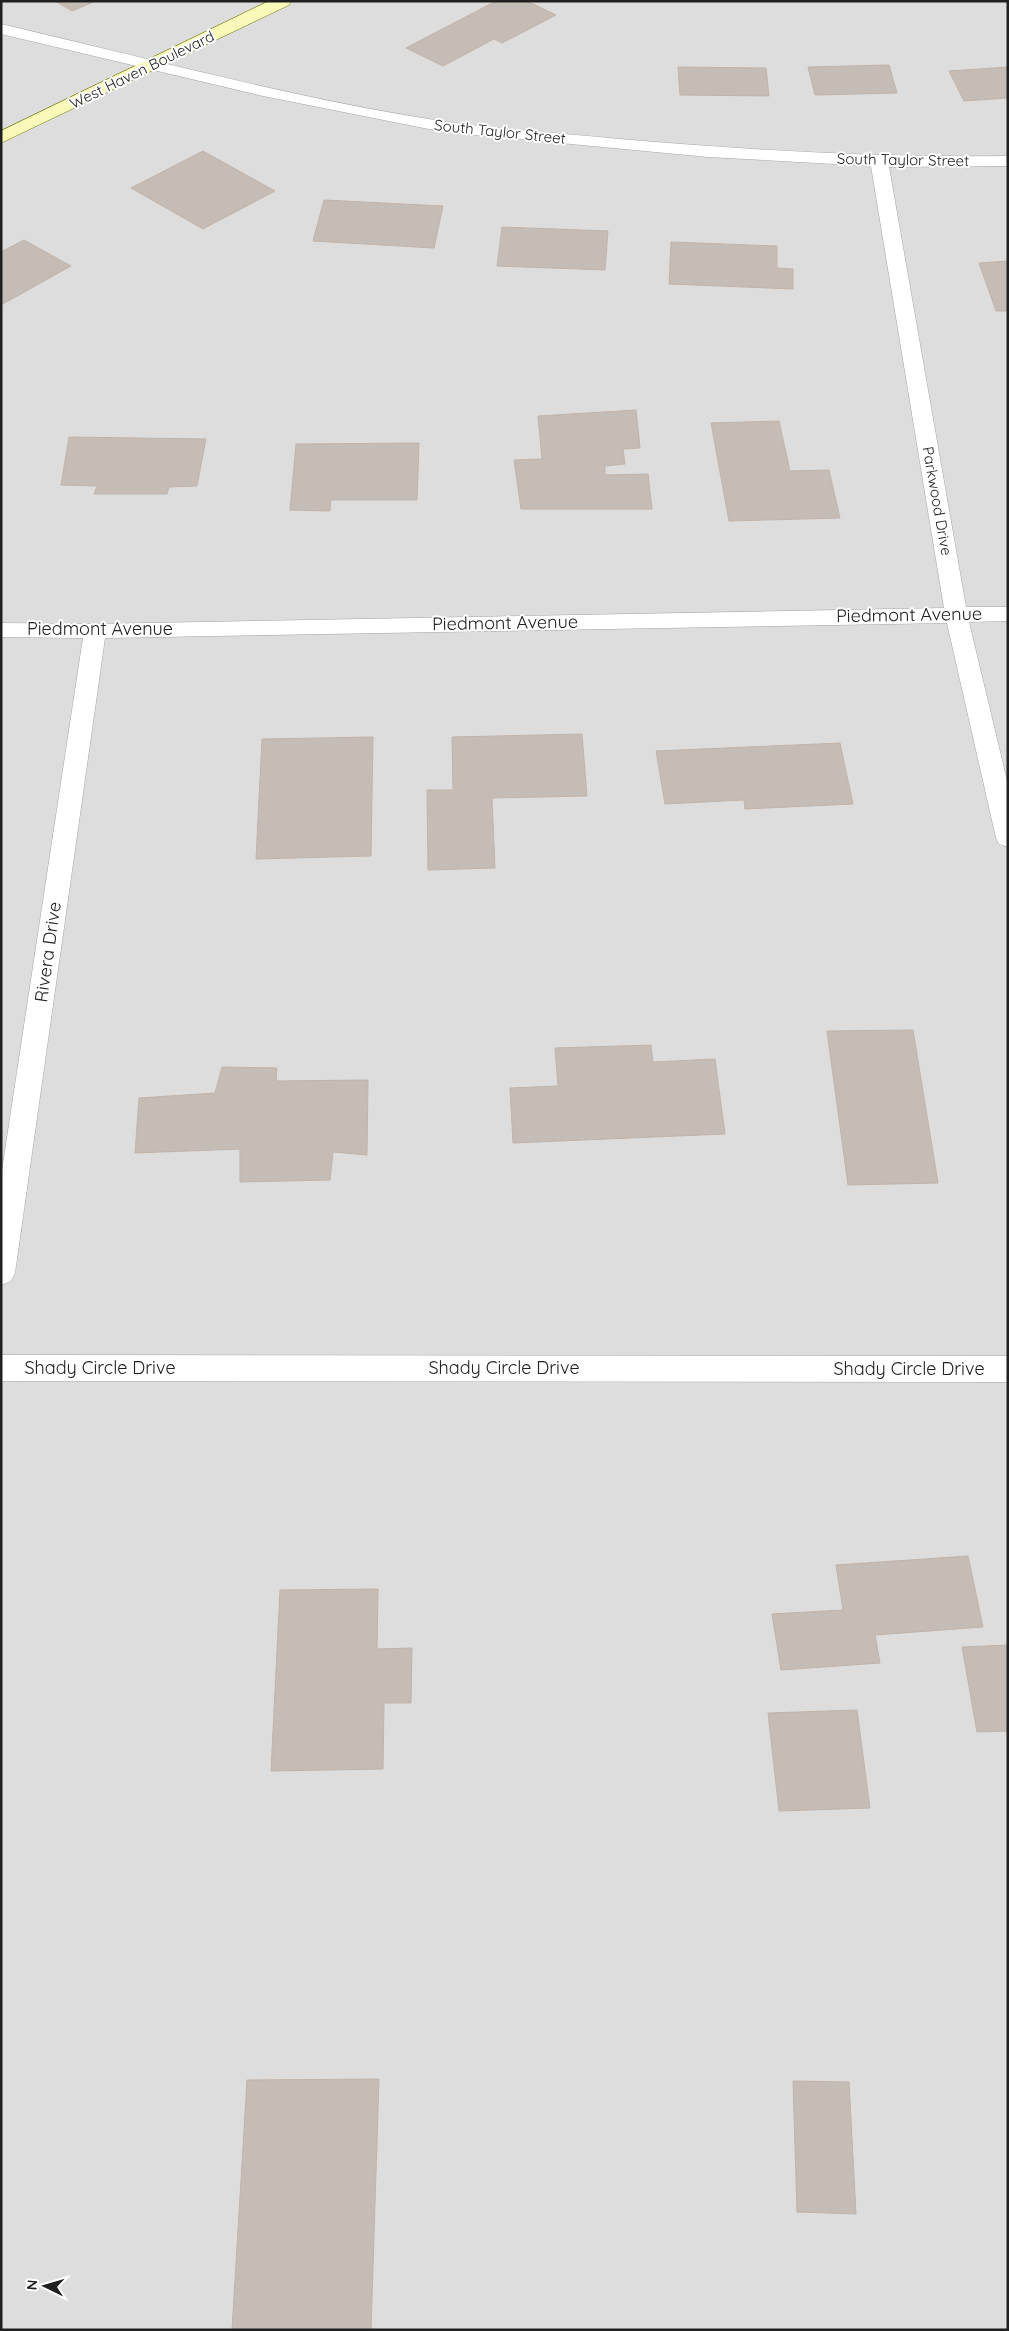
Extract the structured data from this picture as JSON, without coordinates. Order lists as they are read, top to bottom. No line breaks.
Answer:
{"streets":{"street":["West Haven Boulevard","South Taylor Street","Parkwood Drive","Piedmont Avenue","Rivera Drive","Shady Circle Drive"]},"crossings":[["West Haven Boulevard","South Taylor Street"],["South Taylor Street","Parkwood Drive"],["Parkwood Drive","Piedmont Avenue"],["Piedmont Avenue","Rivera Drive"]],"north":"left"}
